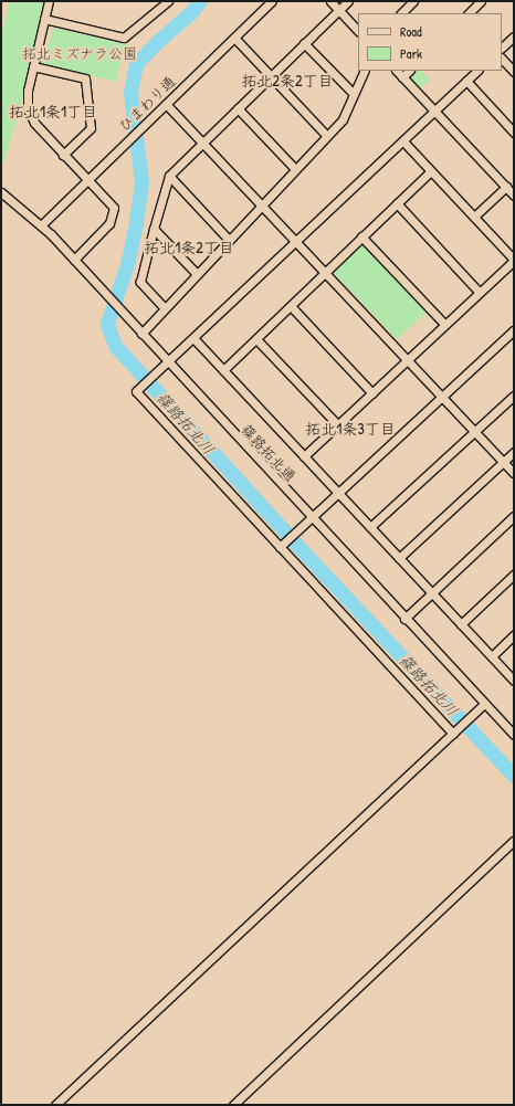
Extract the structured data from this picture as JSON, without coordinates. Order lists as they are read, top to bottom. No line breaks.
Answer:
{"streets":{"street":["ひまわり通","篠路拓北通"]},"crossings":[["ひまわり通","篠路拓北通"]],"districts":["拓北2条2丁目","拓北1条1丁目","拓北1条2丁目","拓北1条3丁目"],"water":["篠路拓北川"],"parks":["拓北ミズナラ公園"],"legend":["Road","Park"]}
